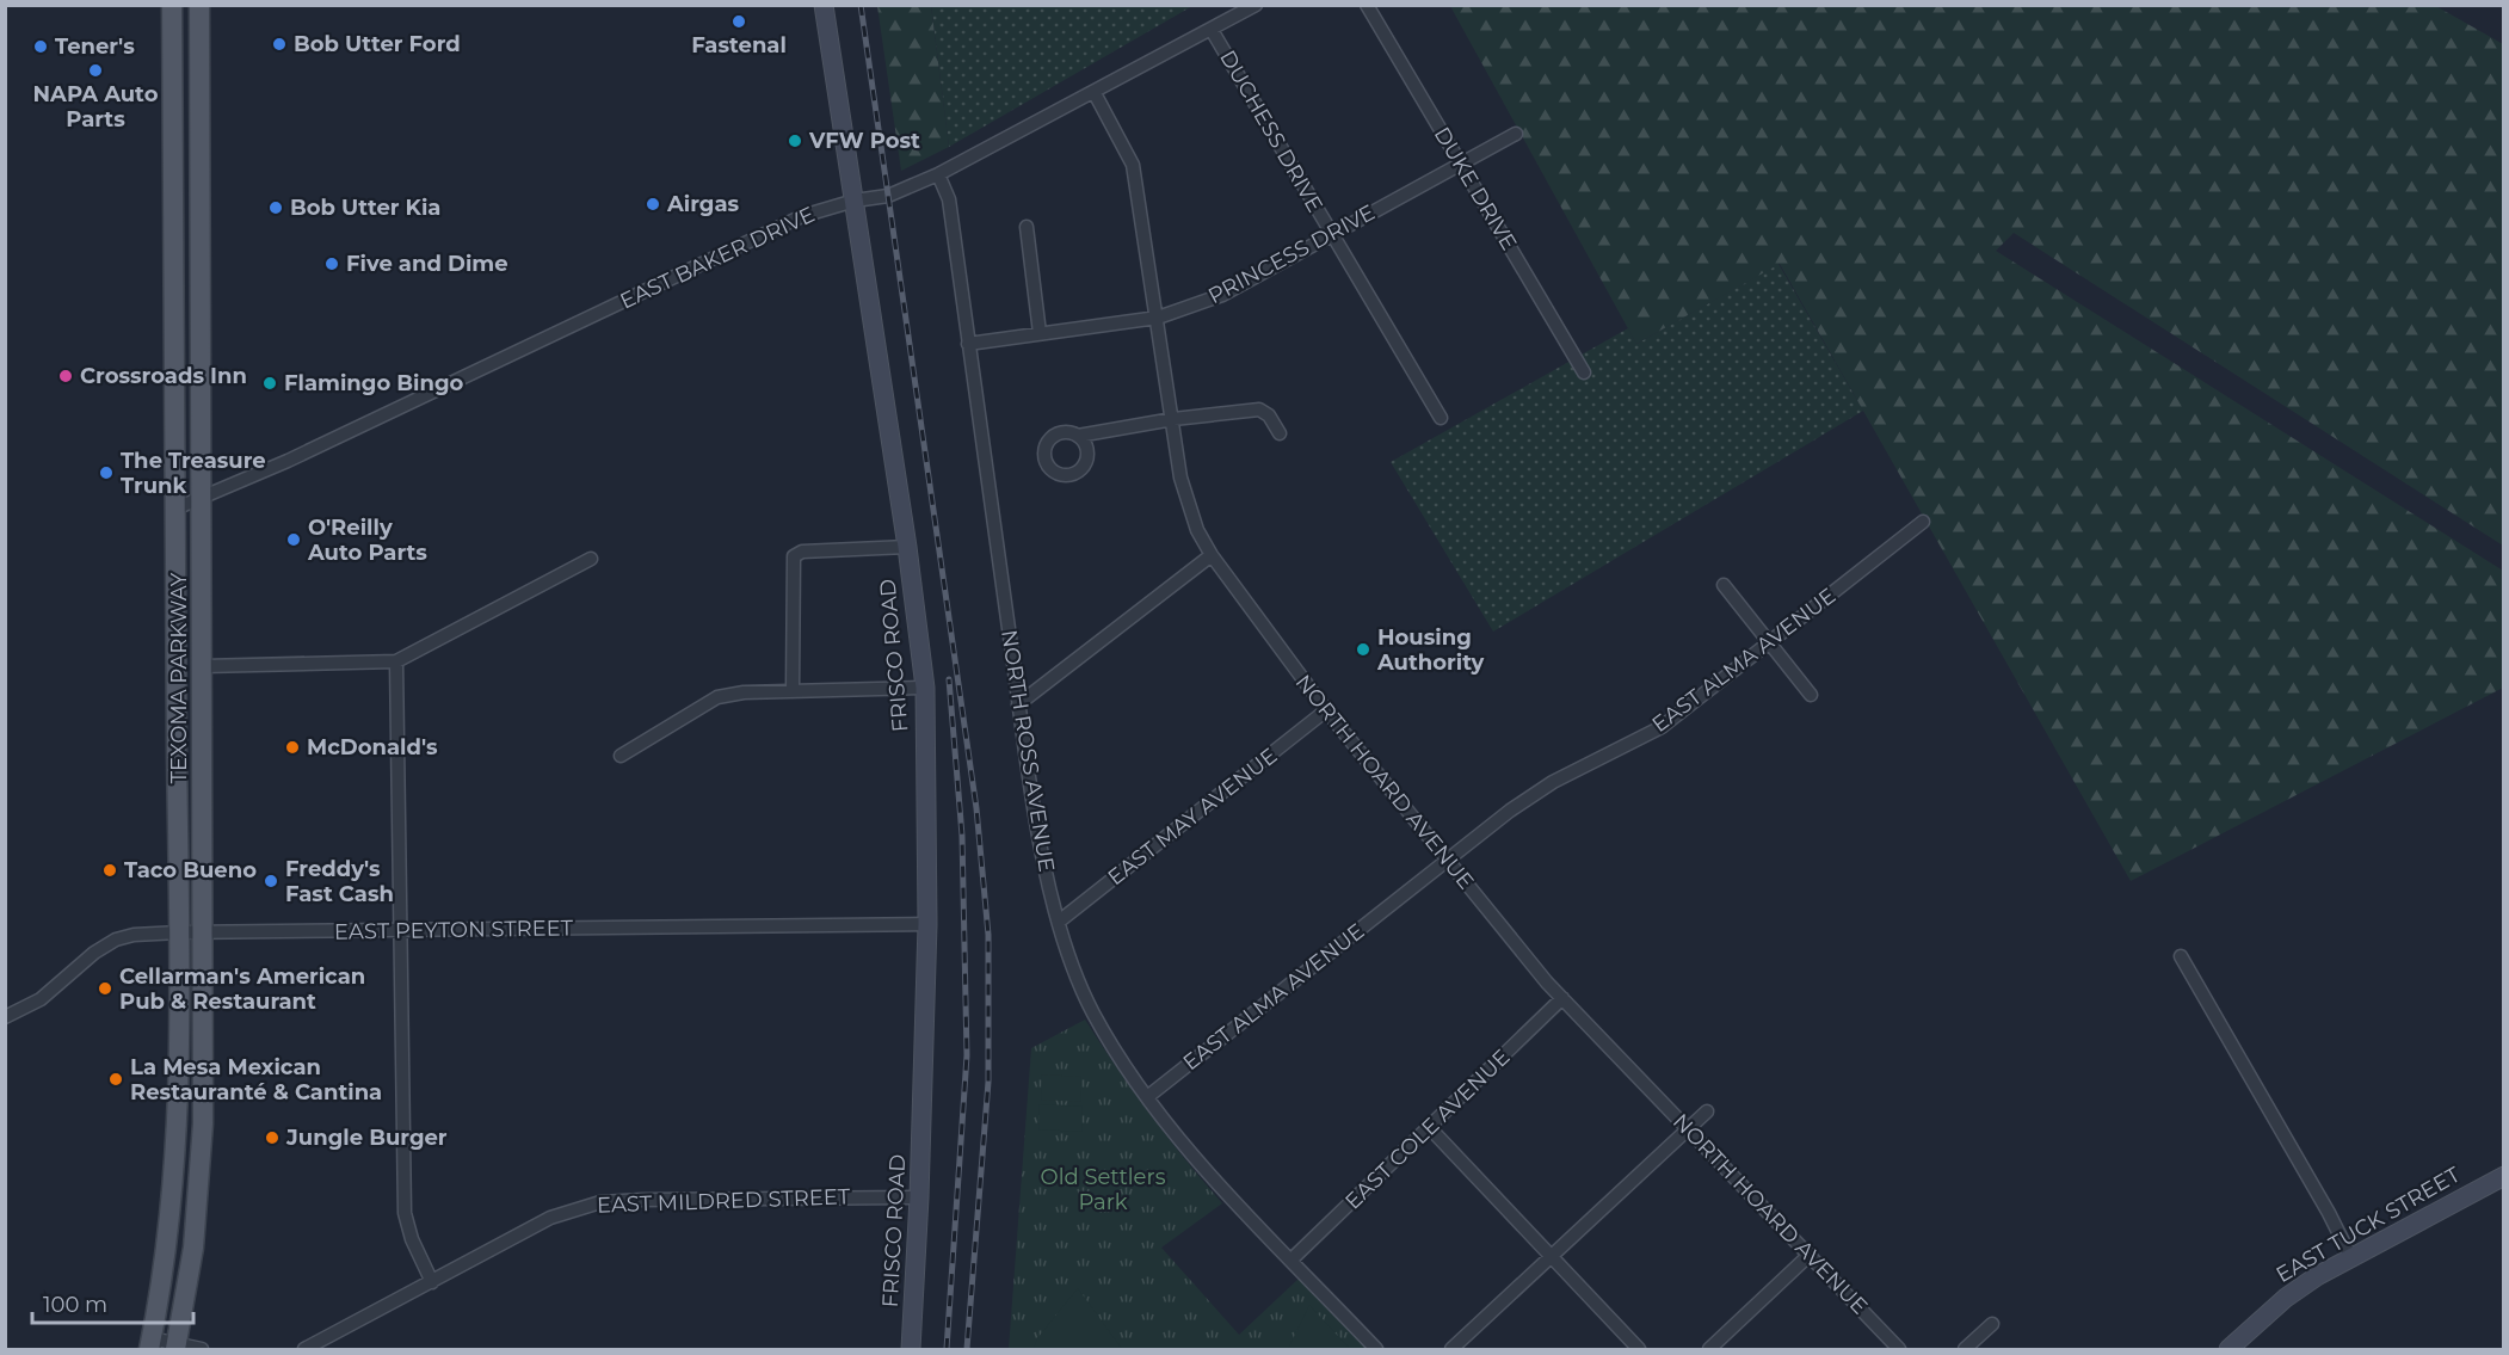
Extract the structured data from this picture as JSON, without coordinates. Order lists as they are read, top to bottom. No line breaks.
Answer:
{"streets":{"main road":["TEXOMA PARKWAY"],"street":["DUCHESS DRIVE","DUKE DRIVE","PRINCESS DRIVE","EAST BAKER DRIVE","FRISCO ROAD","EAST ALMA AVENUE","NORTH ROSS AVENUE","NORTH HOARD AVENUE","EAST MAY AVENUE","EAST PEYTON STREET","EAST COLE AVENUE","EAST MILDRED STREET","EAST TUCK STREET"]},"crossings":[["DUCHESS DRIVE","PRINCESS DRIVE"],["DUCHESS DRIVE","EAST BAKER DRIVE"],["DUKE DRIVE","PRINCESS DRIVE"],["PRINCESS DRIVE","NORTH ROSS AVENUE"],["PRINCESS DRIVE","NORTH HOARD AVENUE"],["EAST BAKER DRIVE","FRISCO ROAD"],["EAST BAKER DRIVE","TEXOMA PARKWAY"],["EAST BAKER DRIVE","NORTH ROSS AVENUE"],["EAST BAKER DRIVE","NORTH HOARD AVENUE"],["FRISCO ROAD","EAST PEYTON STREET"],["FRISCO ROAD","EAST MILDRED STREET"],["EAST ALMA AVENUE","NORTH ROSS AVENUE"],["EAST ALMA AVENUE","NORTH HOARD AVENUE"],["TEXOMA PARKWAY","EAST PEYTON STREET"],["NORTH ROSS AVENUE","EAST MAY AVENUE"],["NORTH ROSS AVENUE","EAST COLE AVENUE"],["NORTH HOARD AVENUE","EAST MAY AVENUE"],["NORTH HOARD AVENUE","EAST COLE AVENUE"]],"parks":["Old Settlers Park"],"places":["Fastenal","Bob Utter Ford","Tener's","NAPA Auto Parts","VFW Post","Airgas","Bob Utter Kia","Five and Dime","Crossroads Inn","Flamingo Bingo","The Treasure Trunk","O'Reilly Auto Parts","Housing Authority","McDonald's","Taco Bueno","Freddy's Fast Cash","Cellarman's American Pub & Restaurant","La Mesa Mexican Restauranté & Cantina","Jungle Burger"],"scale_bar":"100 m"}
